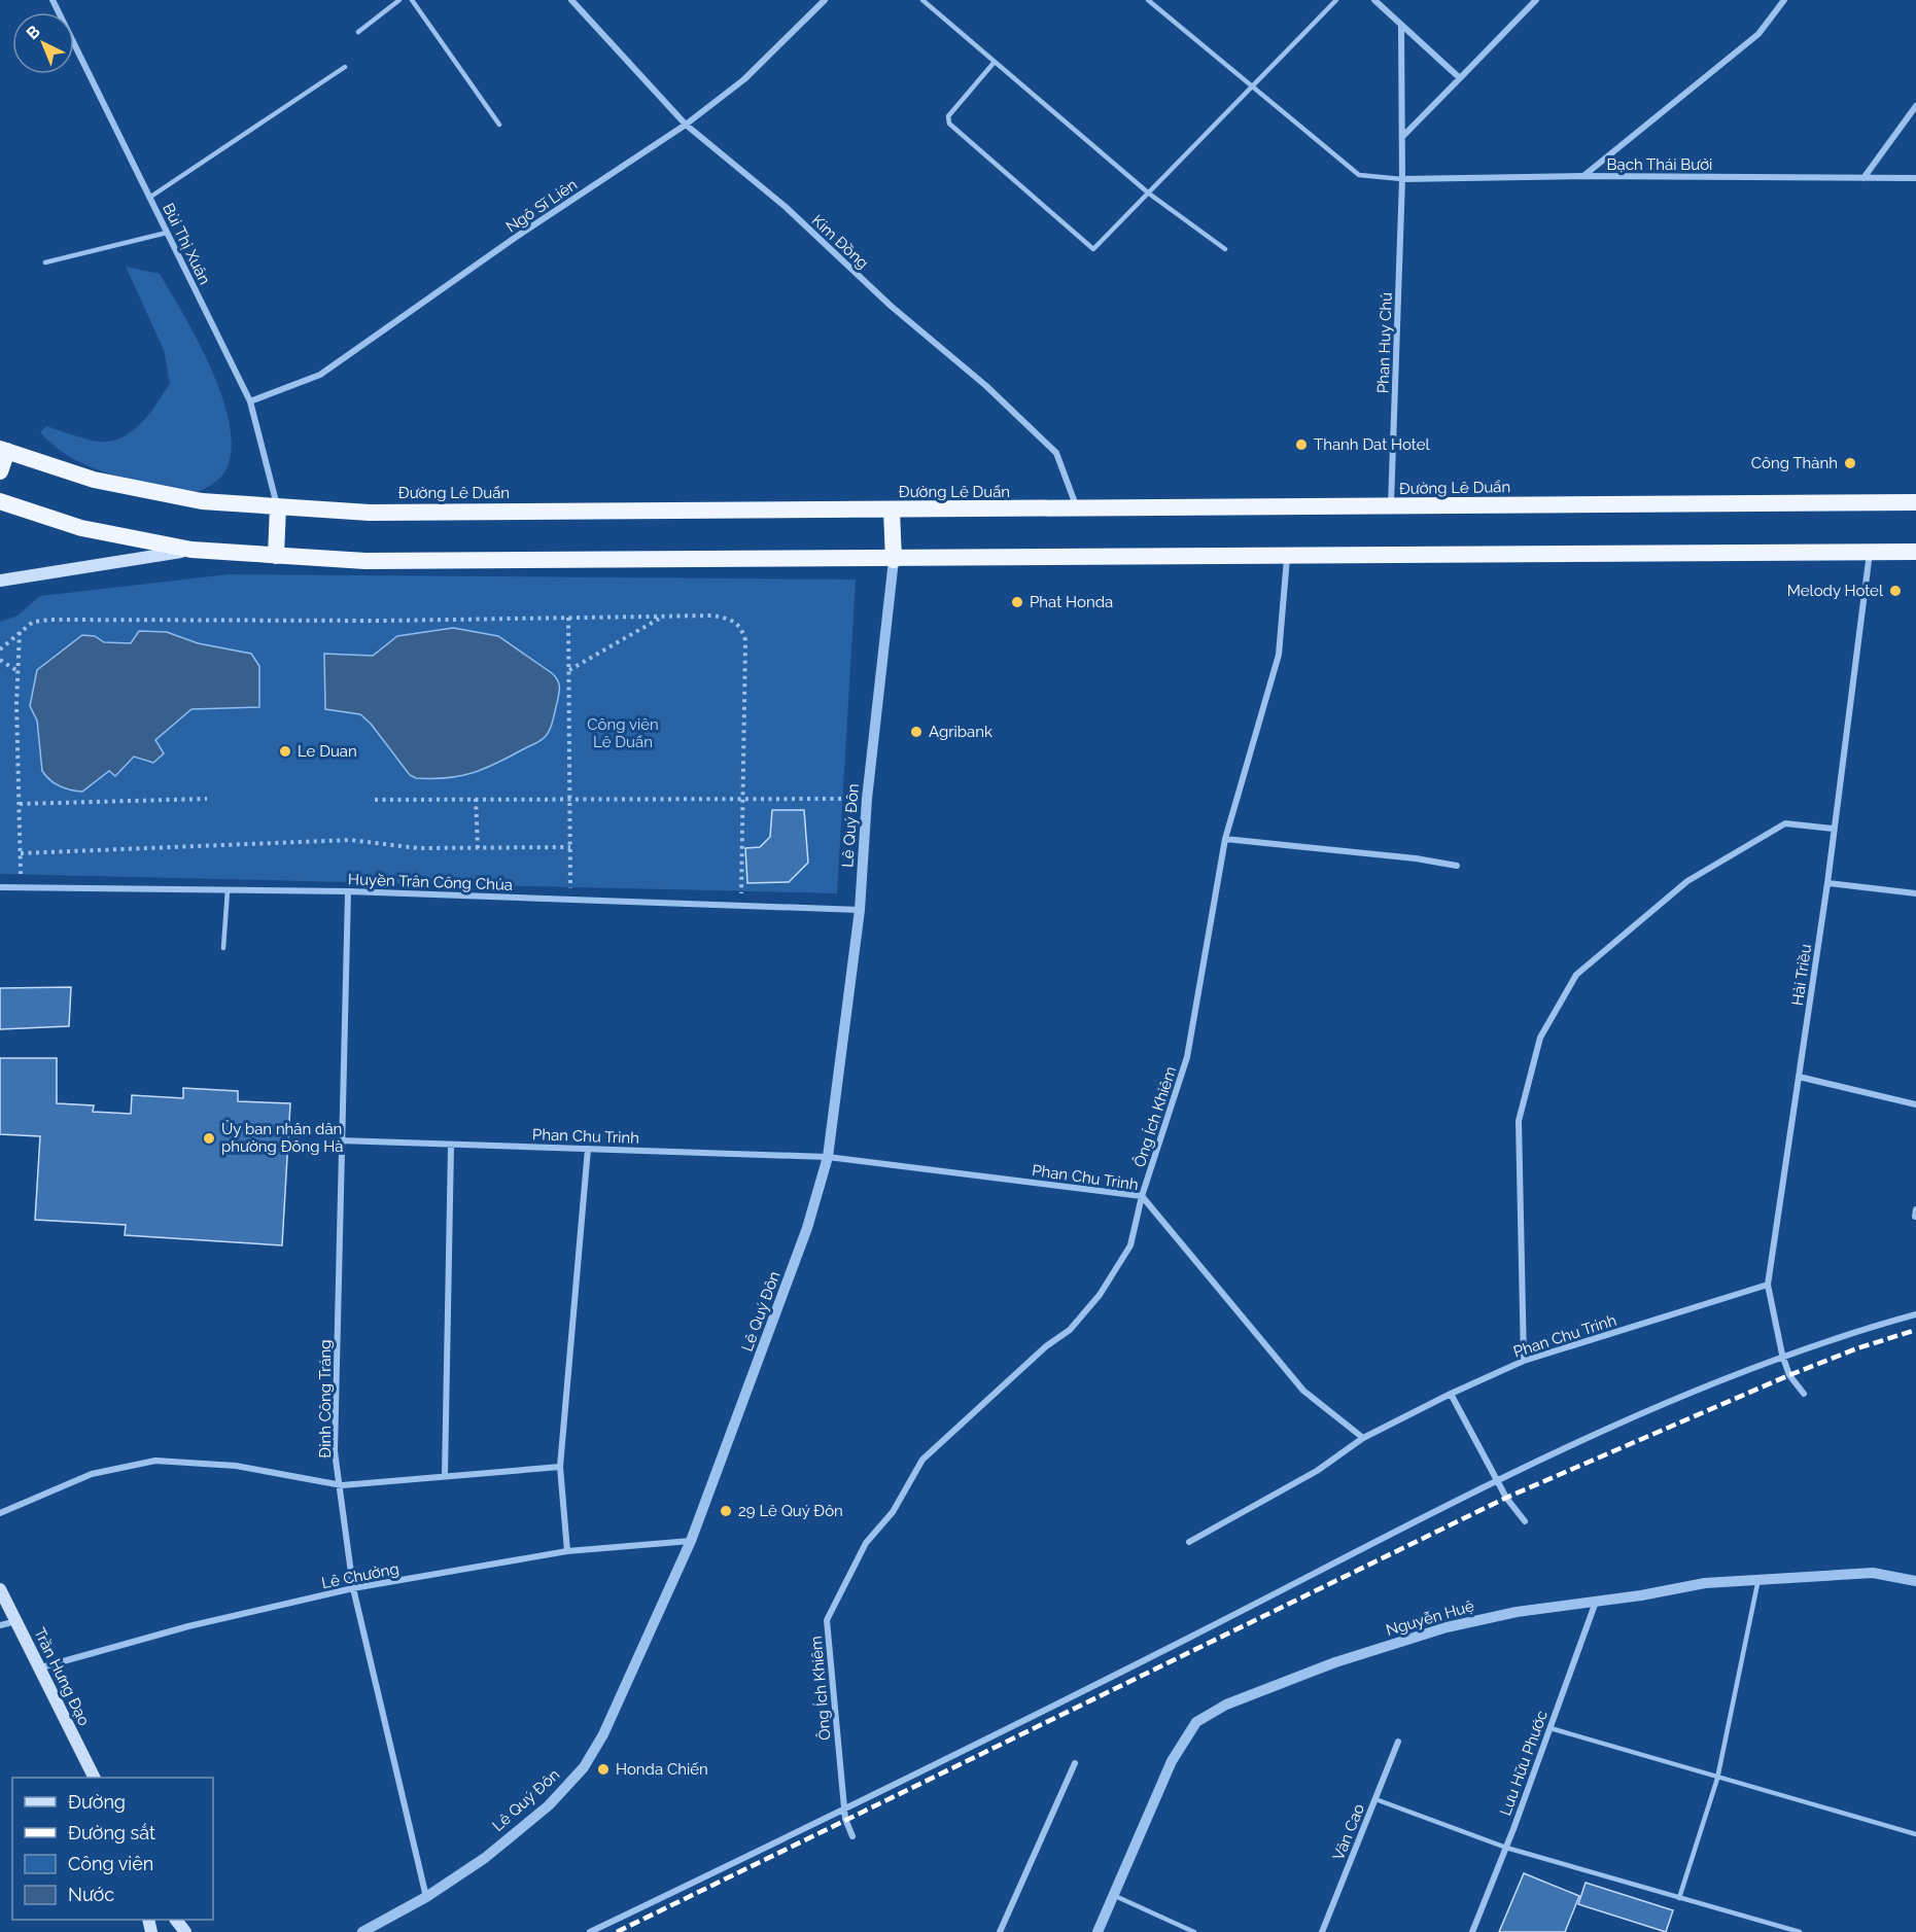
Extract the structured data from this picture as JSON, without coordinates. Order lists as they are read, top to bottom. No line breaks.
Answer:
{"streets":{"highway":["Đường Lê Duẩn"],"main road":["Trần Hưng Đạo"],"street":["Bạch Thái Bưởi","Ngô Sĩ Liên","Kim Đồng","Bùi Thị Xuân","Phan Huy Chú","Lê Quý Đôn","Huyền Trân Công Chúa","Hải Triều","Ông Ích Khiêm","Phan Chu Trinh","Đinh Công Tráng","Lê Chưởng","Nguyễn Huệ","Lưu Hữu Phước","Văn Cao"]},"crossings":[["Bạch Thái Bưởi","Phan Huy Chú"],["Ngô Sĩ Liên","Kim Đồng"],["Ngô Sĩ Liên","Bùi Thị Xuân"],["Kim Đồng","Đường Lê Duẩn"],["Bùi Thị Xuân","Đường Lê Duẩn"],["Phan Huy Chú","Đường Lê Duẩn"],["Lê Quý Đôn","Huyền Trân Công Chúa"],["Lê Quý Đôn","Phan Chu Trinh"],["Lê Quý Đôn","Đinh Công Tráng"],["Lê Quý Đôn","Lê Chưởng"],["Huyền Trân Công Chúa","Đinh Công Tráng"],["Hải Triều","Phan Chu Trinh"],["Ông Ích Khiêm","Phan Chu Trinh"],["Phan Chu Trinh","Đinh Công Tráng"],["Đinh Công Tráng","Lê Chưởng"],["Lê Chưởng","Trần Hưng Đạo"],["Nguyễn Huệ","Lưu Hữu Phước"]],"parks":["Công viên Lê Duẩn"],"places":["Thanh Dat Hotel","Công Thành","Melody Hotel","Phat Honda","Agribank","Le Duan","Ủy ban nhân dân phường Đông Hà","29 Lê Quý Đôn","Honda Chiến"],"legend":["Đường","Đường sắt","Công viên","Nước"],"north":"top left"}
